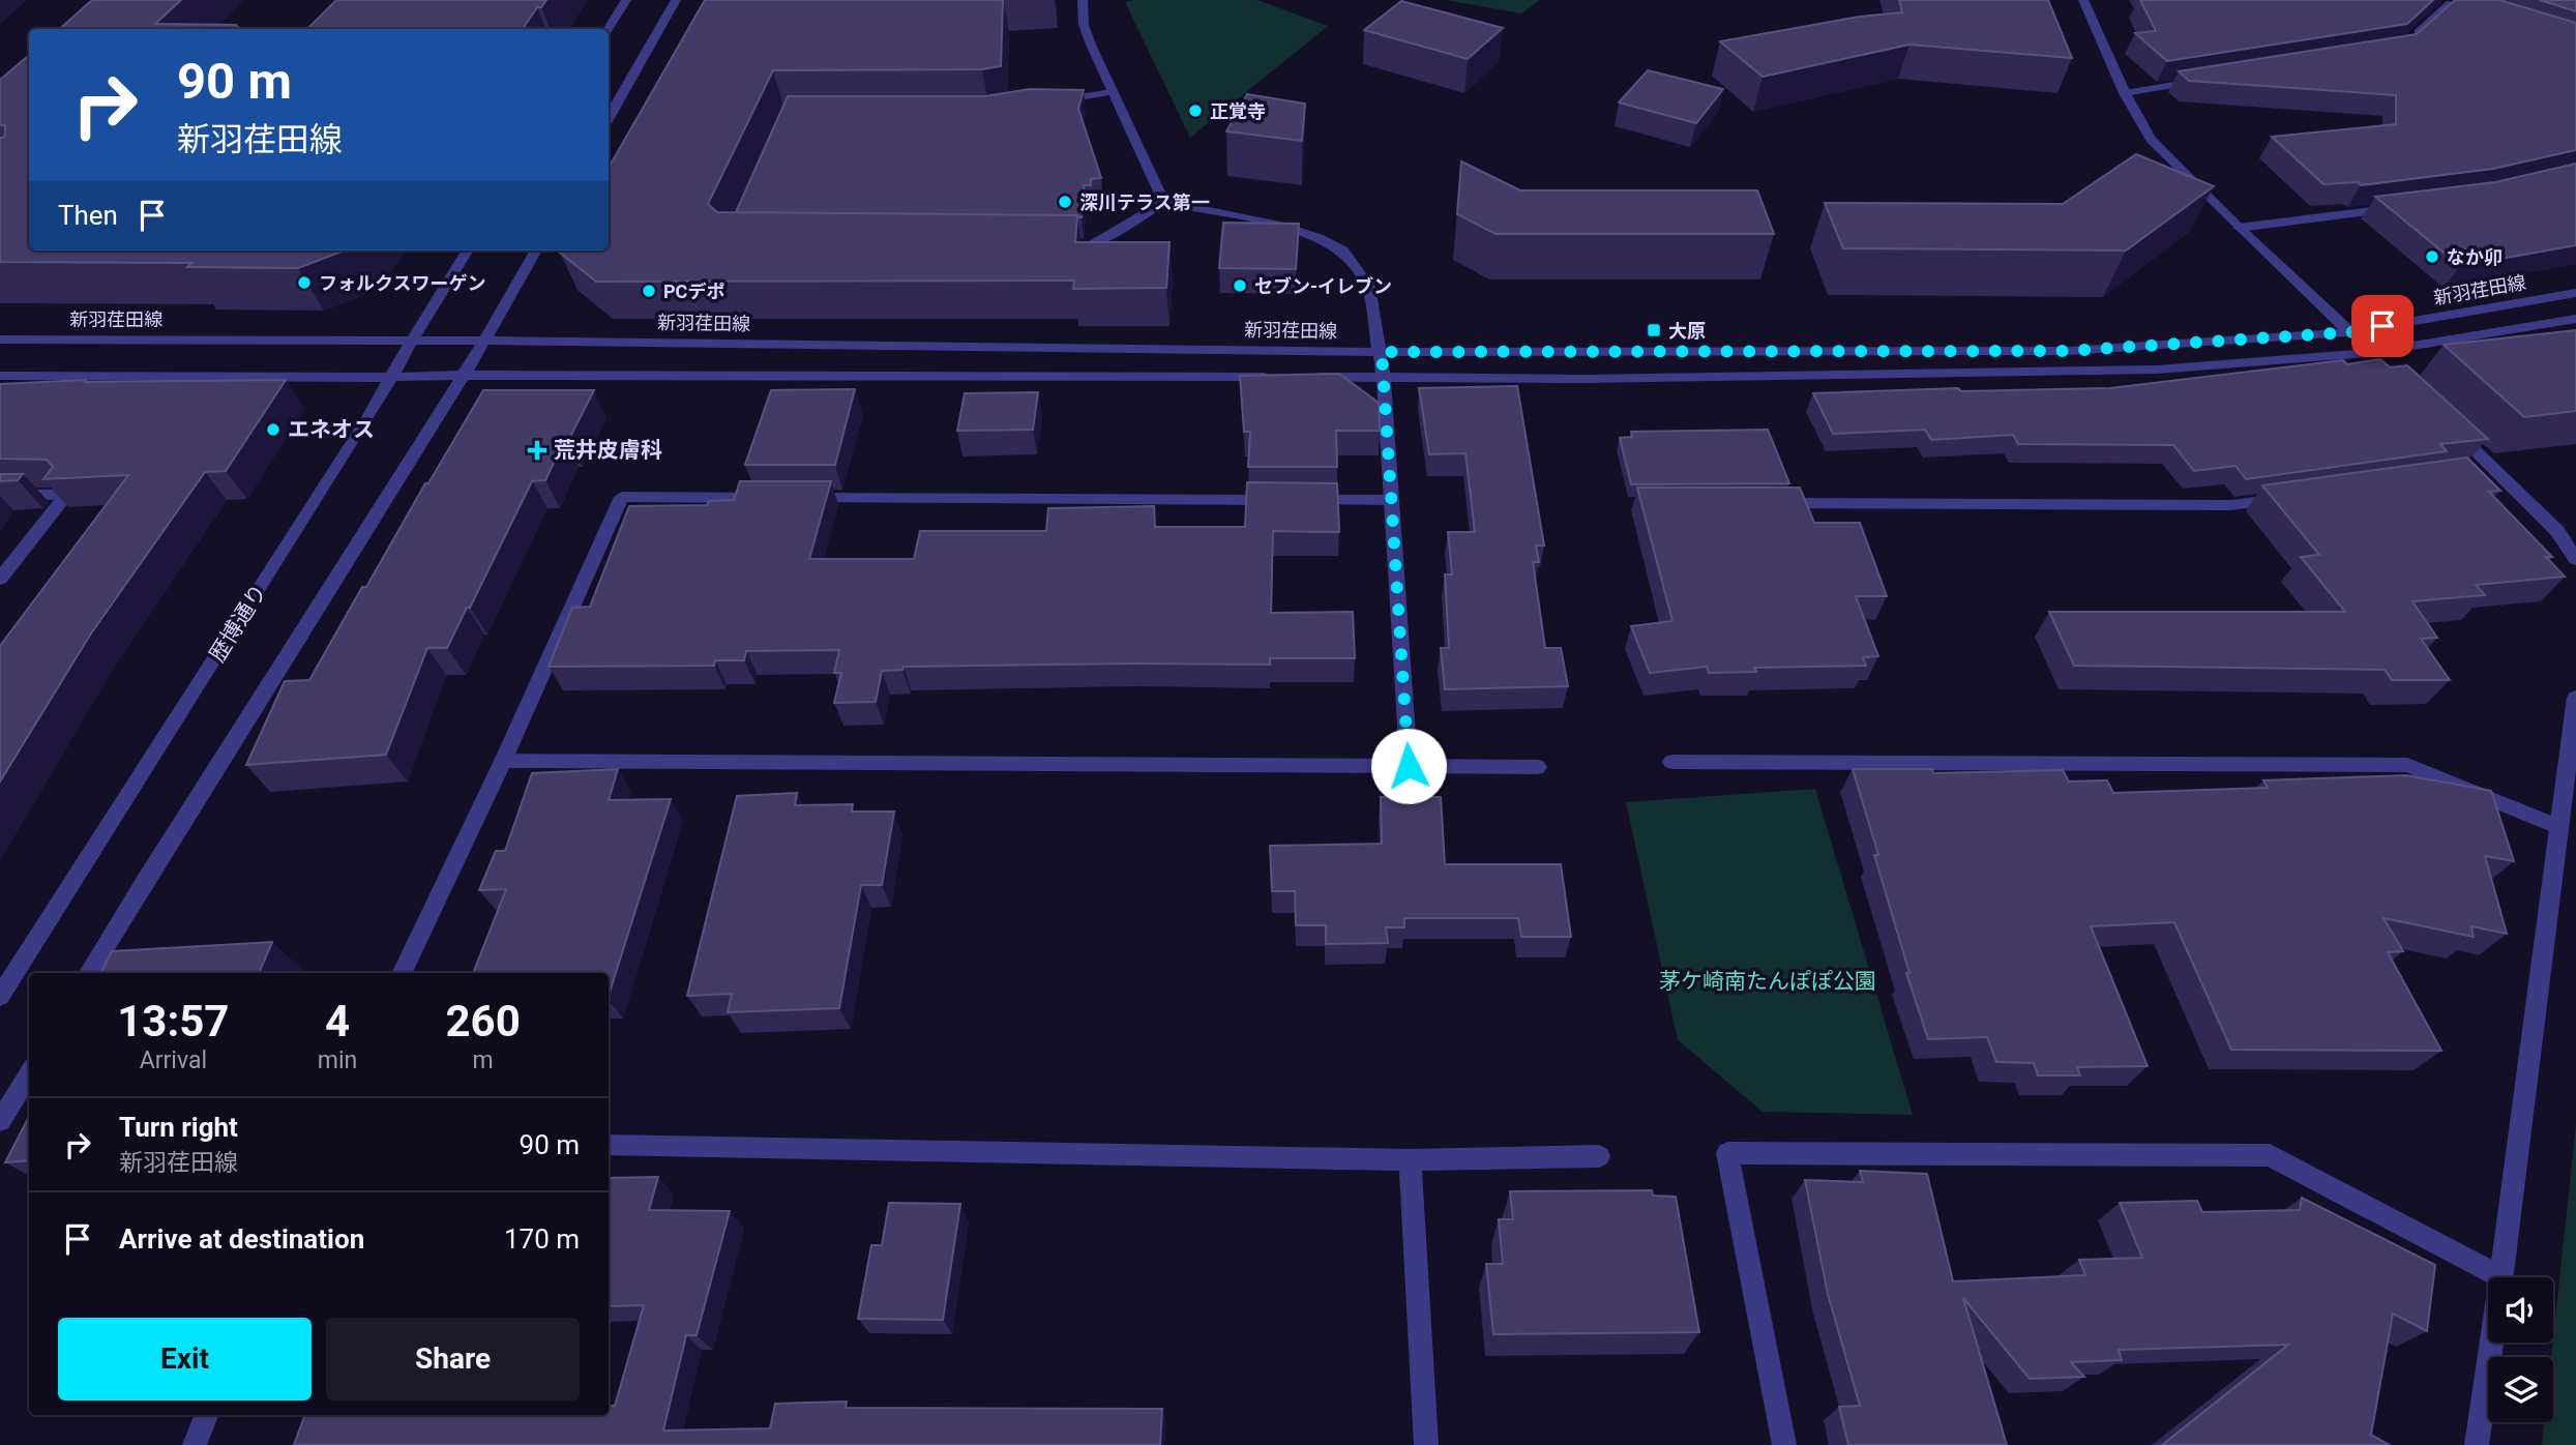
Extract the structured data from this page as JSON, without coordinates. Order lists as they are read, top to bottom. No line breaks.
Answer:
{"streets":{"street":["新羽荏田線","歴博通り"]},"crossings":[["新羽荏田線","歴博通り"]],"parks":["茅ケ崎南たんぽぽ公園"],"places":{"other":["正覚寺","深川テラス第一","なか卯","フォルクスワーゲン","セブン-イレブン","PCデポ","エネオス"],"transit":["大原"],"health":["荒井皮膚科"]},"page":{"turn":["90 m","新羽荏田線"],"then":"Then","eta":["13:57","Arrival","4","min","260","m"],"list":[{"name":"Turn right","note":"新羽荏田線","value":"90 m"},{"name":"Arrive at destination","value":"170 m"}],"buttons":["Exit","Share"]}}
